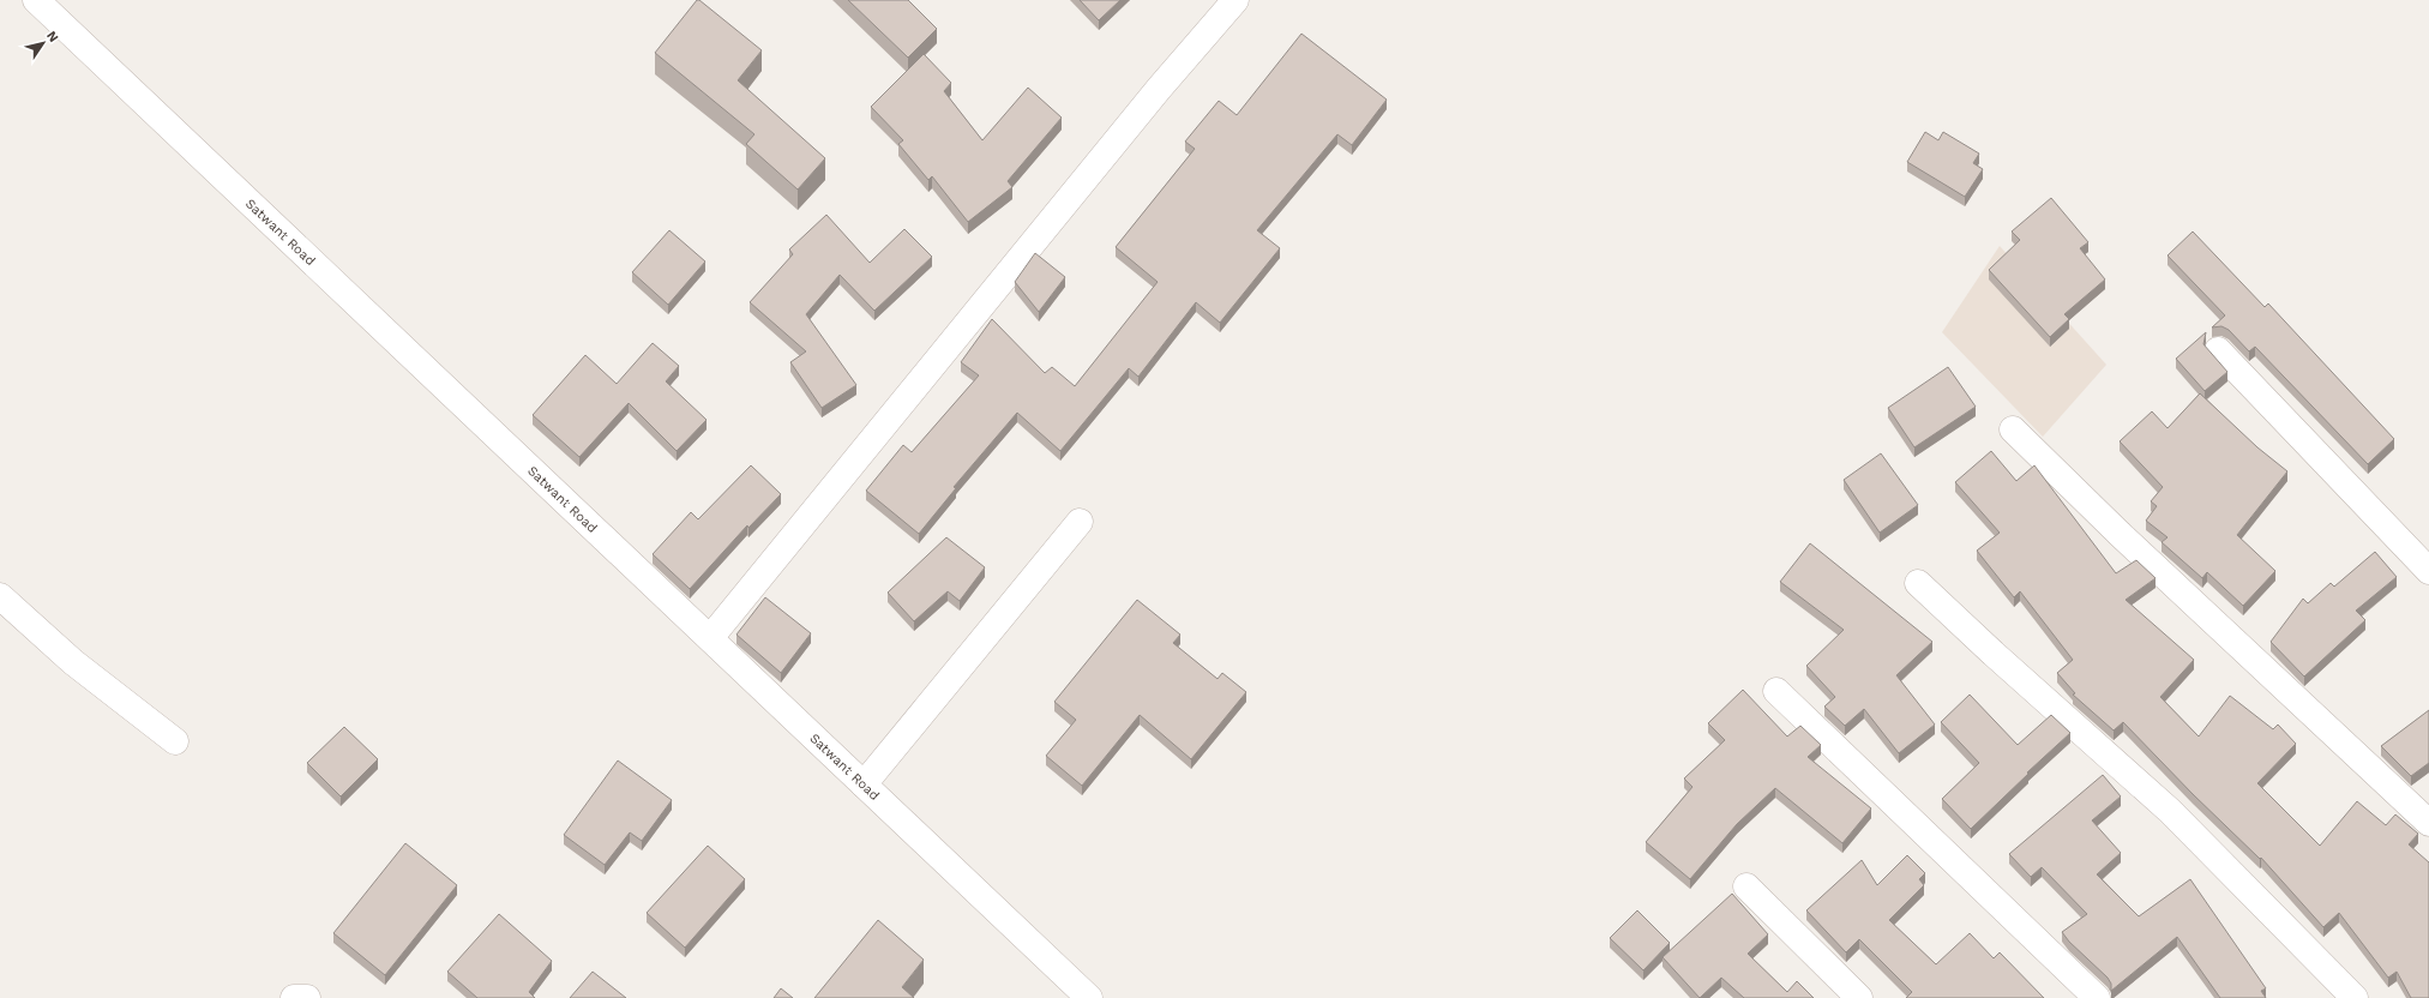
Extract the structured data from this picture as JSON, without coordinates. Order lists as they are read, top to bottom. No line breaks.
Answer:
{"streets":{"street":["Satwant Road"]},"north":"top right"}
